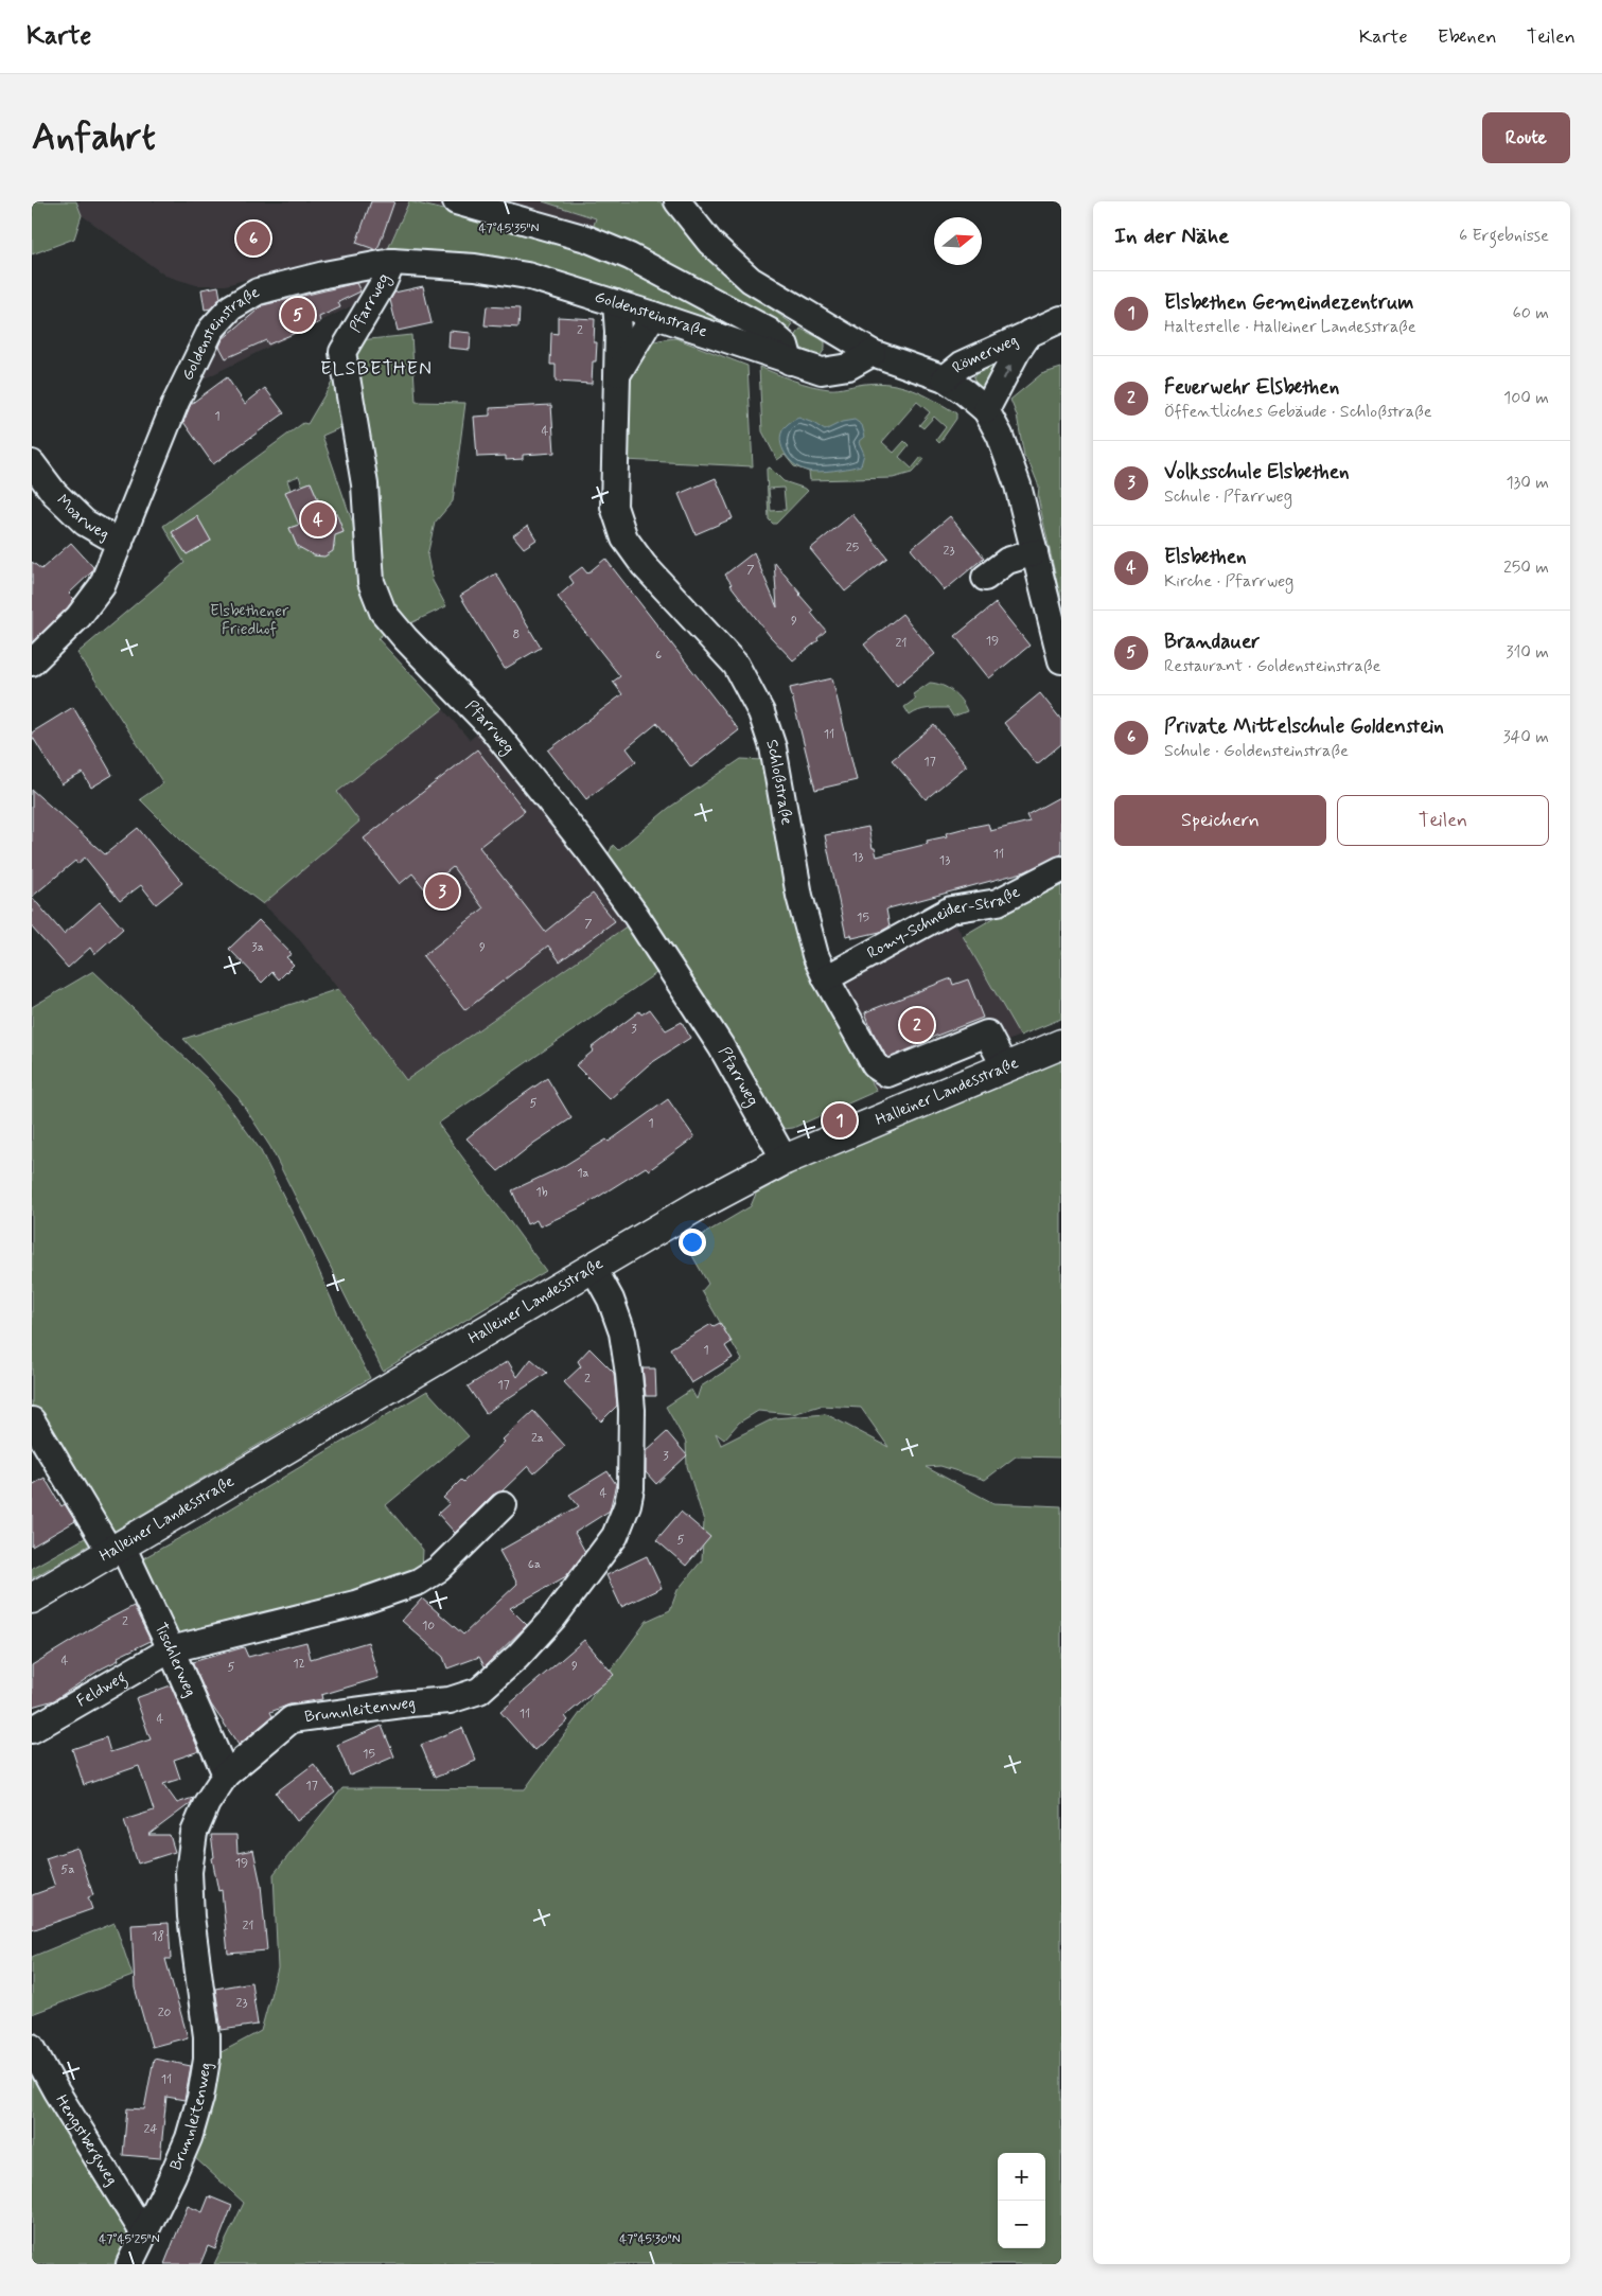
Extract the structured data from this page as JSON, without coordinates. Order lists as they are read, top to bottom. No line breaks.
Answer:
{"streets":{"main road":["Halleiner Landesstraße"],"street":["Pfarrweg","Goldensteinstraße","Römerweg","Moarweg","Schloßstraße","Romy-Schneider-Straße","Tischlerweg","Feldweg","Brunnleitenweg","Hengstbergweg"]},"crossings":[["Pfarrweg","Goldensteinstraße"],["Pfarrweg","Halleiner Landesstraße"],["Goldensteinstraße","Moarweg"],["Goldensteinstraße","Schloßstraße"],["Schloßstraße","Romy-Schneider-Straße"],["Schloßstraße","Halleiner Landesstraße"],["Halleiner Landesstraße","Tischlerweg"],["Halleiner Landesstraße","Brunnleitenweg"],["Tischlerweg","Feldweg"],["Tischlerweg","Brunnleitenweg"],["Brunnleitenweg","Hengstbergweg"]],"one_way":["Römerweg"],"districts":["ELSBETHEN"],"parks":["Elsbethener Friedhof"],"house_numbers":["2","1","4","25","23","7","9","8","19","21","6","11","17","11","13","13","15","7","3a","9","3","5","1","1a","1b","1","2","17","2a","3","4","5","6a","2","10","4","12","9","5","11","4","15","17","19","5a","21","18","23","20","11","24"],"north":"right","page":{"header":"Karte","nav":["Karte","Ebenen","Teilen"],"buttons":["Route",["Speichern","Teilen"]],"title":"Anfahrt","heading":["In der Nähe","6 Ergebnisse"],"pins":["6","5","4","3","2","1"],"list":[{"mark":"1","name":"Elsbethen Gemeindezentrum","note":"Haltestelle · Halleiner Landesstraße","value":"60 m"},{"mark":"2","name":"Feuerwehr Elsbethen","note":"Öffentliches Gebäude · Schloßstraße","value":"100 m"},{"mark":"3","name":"Volksschule Elsbethen","note":"Schule · Pfarrweg","value":"130 m"},{"mark":"4","name":"Elsbethen","note":"Kirche · Pfarrweg","value":"250 m"},{"mark":"5","name":"Brandauer","note":"Restaurant · Goldensteinstraße","value":"310 m"},{"mark":"6","name":"Private Mittelschule Goldenstein","note":"Schule · Goldensteinstraße","value":"340 m"}],"map_buttons":["+","−"]},"coordinates":["47°45'35\"N","47°45'25\"N","47°45'30\"N"]}
